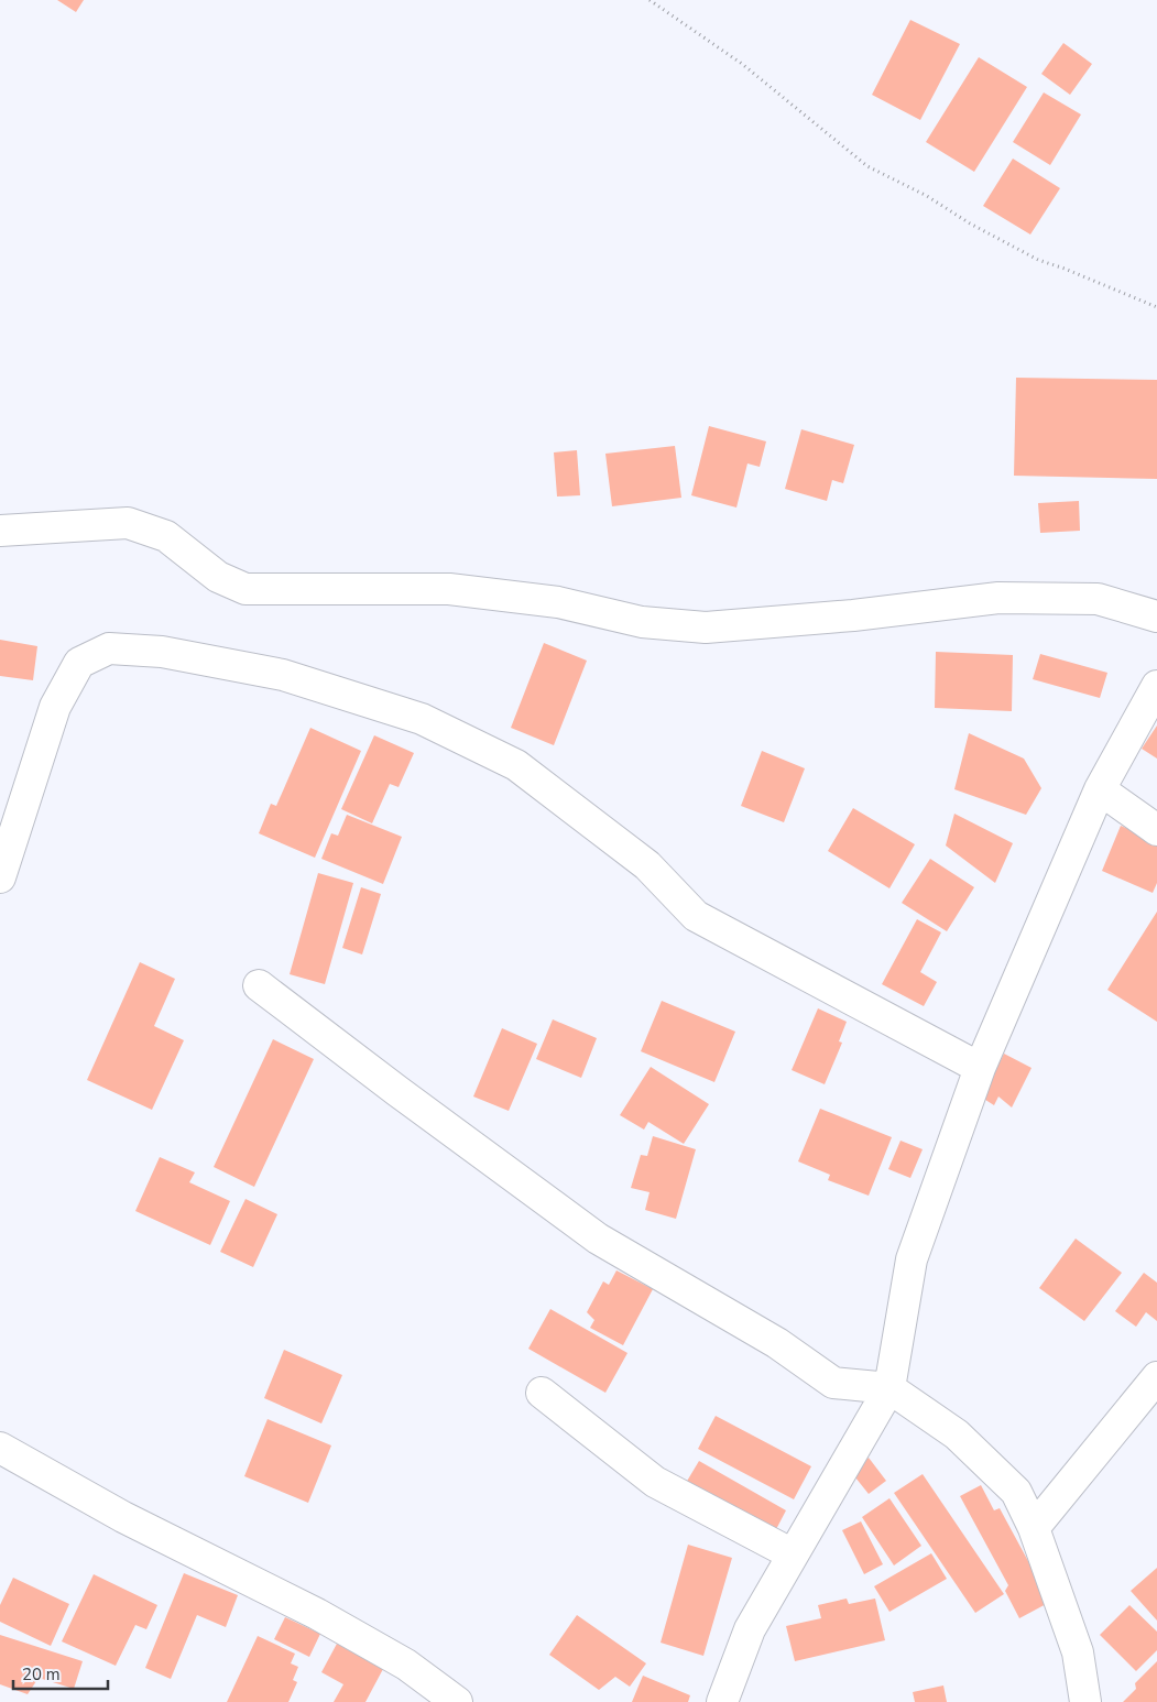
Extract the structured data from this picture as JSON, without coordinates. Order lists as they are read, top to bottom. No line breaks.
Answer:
{"scale_bar":"20 m"}
